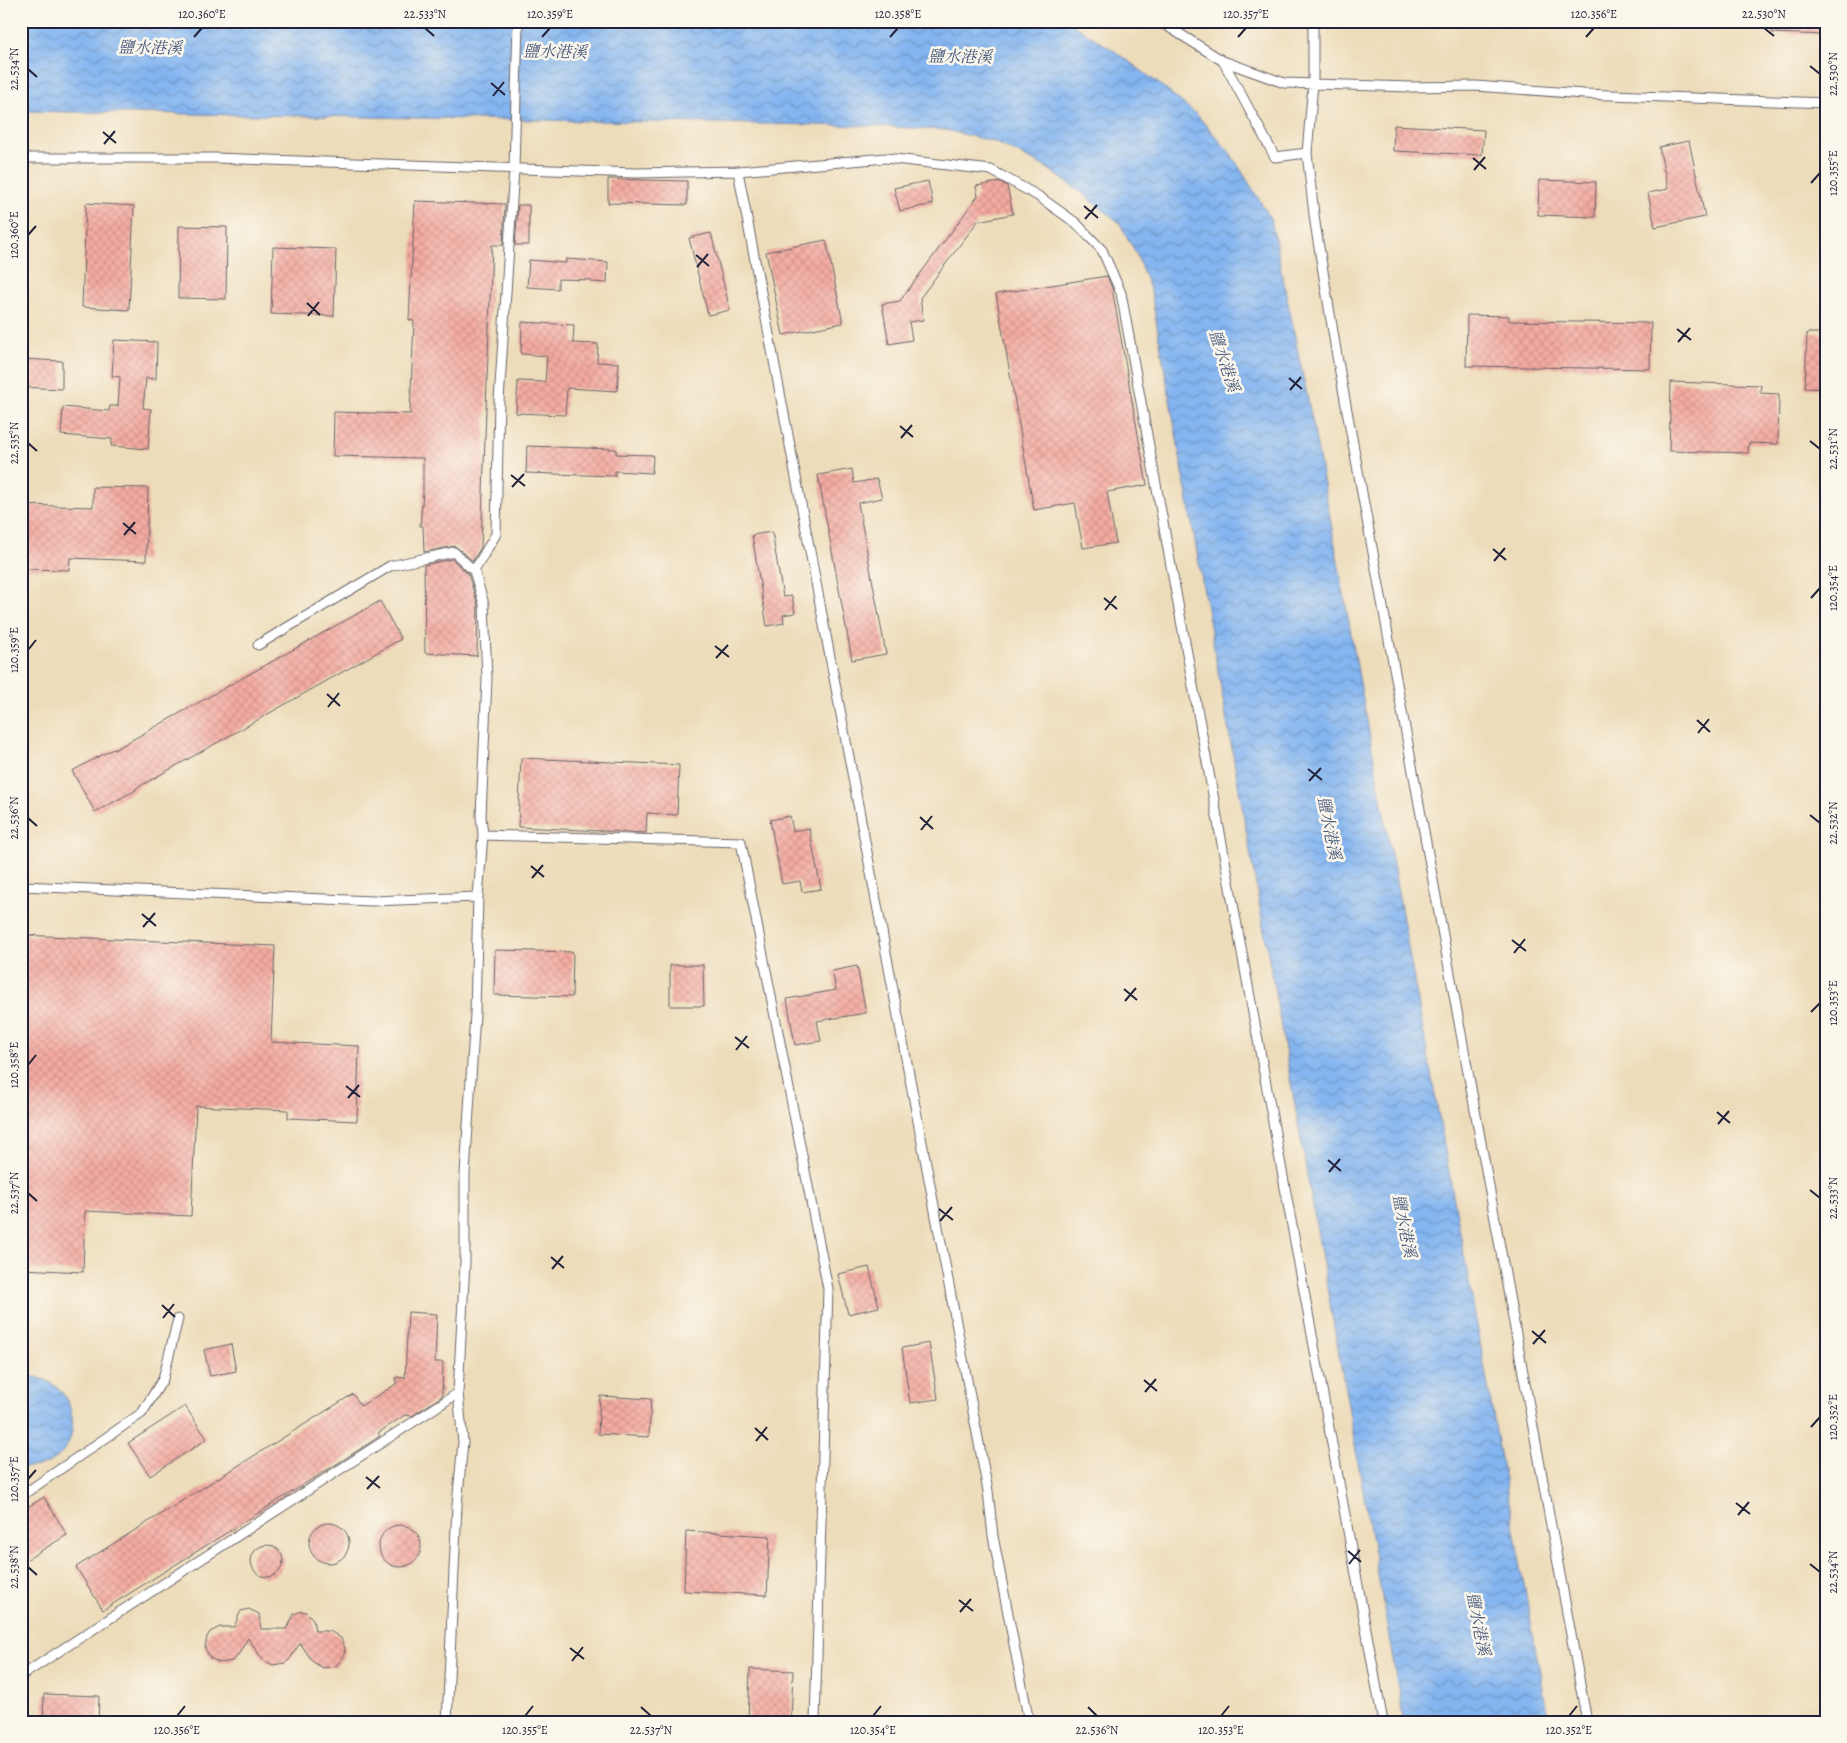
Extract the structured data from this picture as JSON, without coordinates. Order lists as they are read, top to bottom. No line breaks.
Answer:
{"water":["鹽水港溪"],"coordinates":["120.360°E","22.533°N","120.359°E","120.358°E","120.357°E","120.356°E","22.530°N","22.534°N","120.355°E","22.535°N","22.531°N","120.354°E","22.536°N","22.532°N","120.353°E","22.537°N","120.352°E","22.538°N"]}
